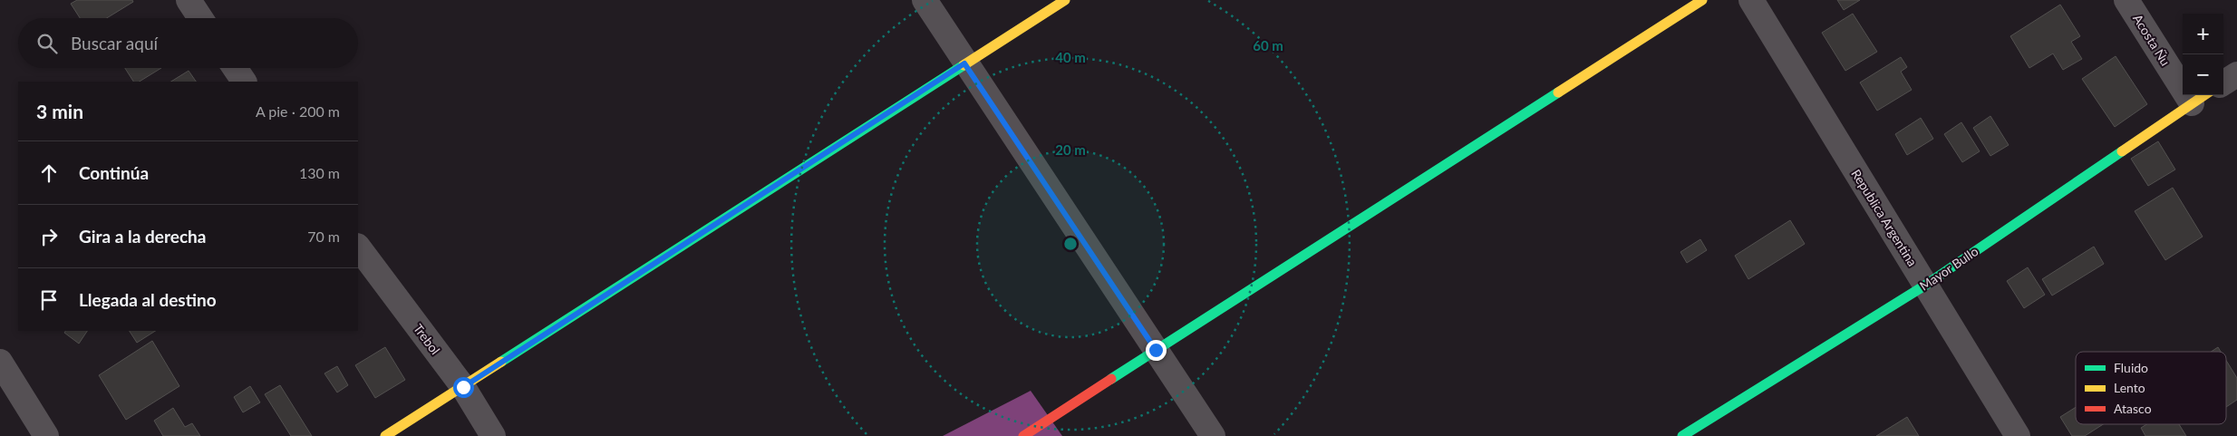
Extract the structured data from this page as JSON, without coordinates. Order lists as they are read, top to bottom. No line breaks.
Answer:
{"streets":{"street":["Acosta Ñu","Republica Argentina","Mayor Bullo","Trebol"]},"crossings":[["Acosta Ñu","Mayor Bullo"],["Republica Argentina","Mayor Bullo"]],"legend":["Fluido","Lento","Atasco"],"page":{"map_buttons":["+","−"],"search":"Buscar aquí","heading":["3 min","A pie · 200 m"],"list":[["Continúa","130 m"],["Gira a la derecha","70 m"],"Llegada al destino"]},"rings":["60 m","40 m","20 m"]}
